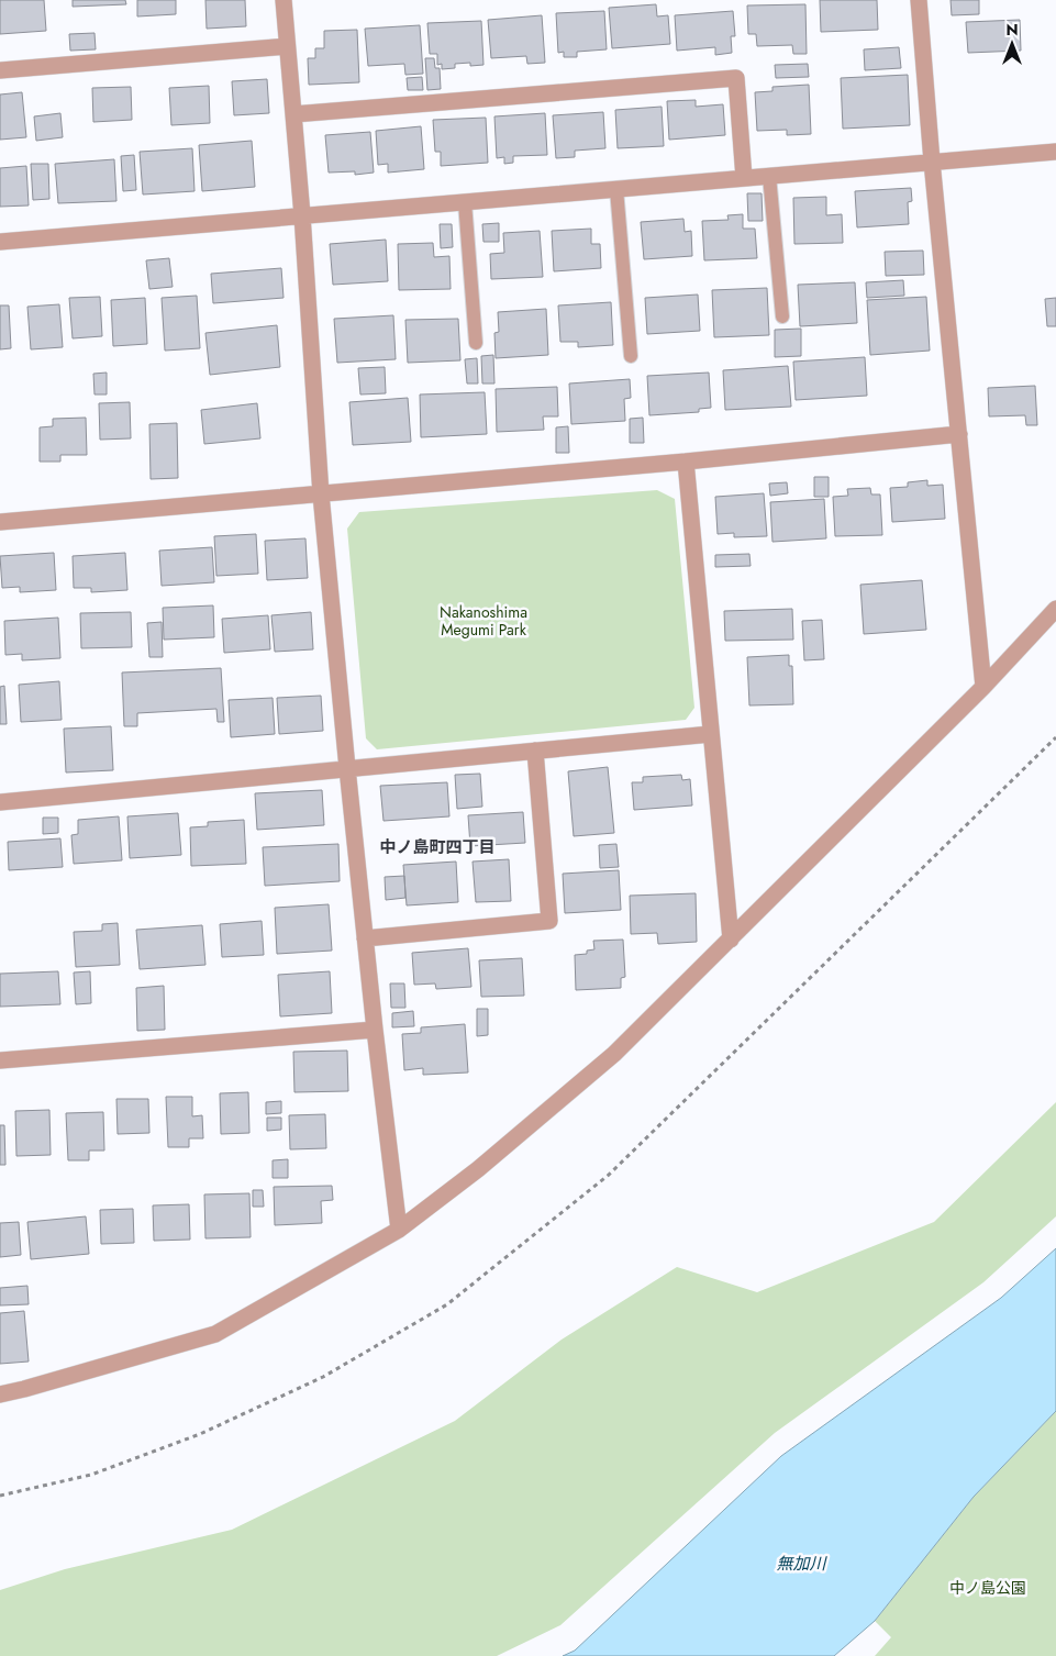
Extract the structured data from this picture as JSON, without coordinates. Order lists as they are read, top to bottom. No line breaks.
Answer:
{"districts":["中ノ島町四丁目"],"water":["無加川"],"parks":["Nakanoshima Megumi Park","中ノ島公園"],"north":"top"}
